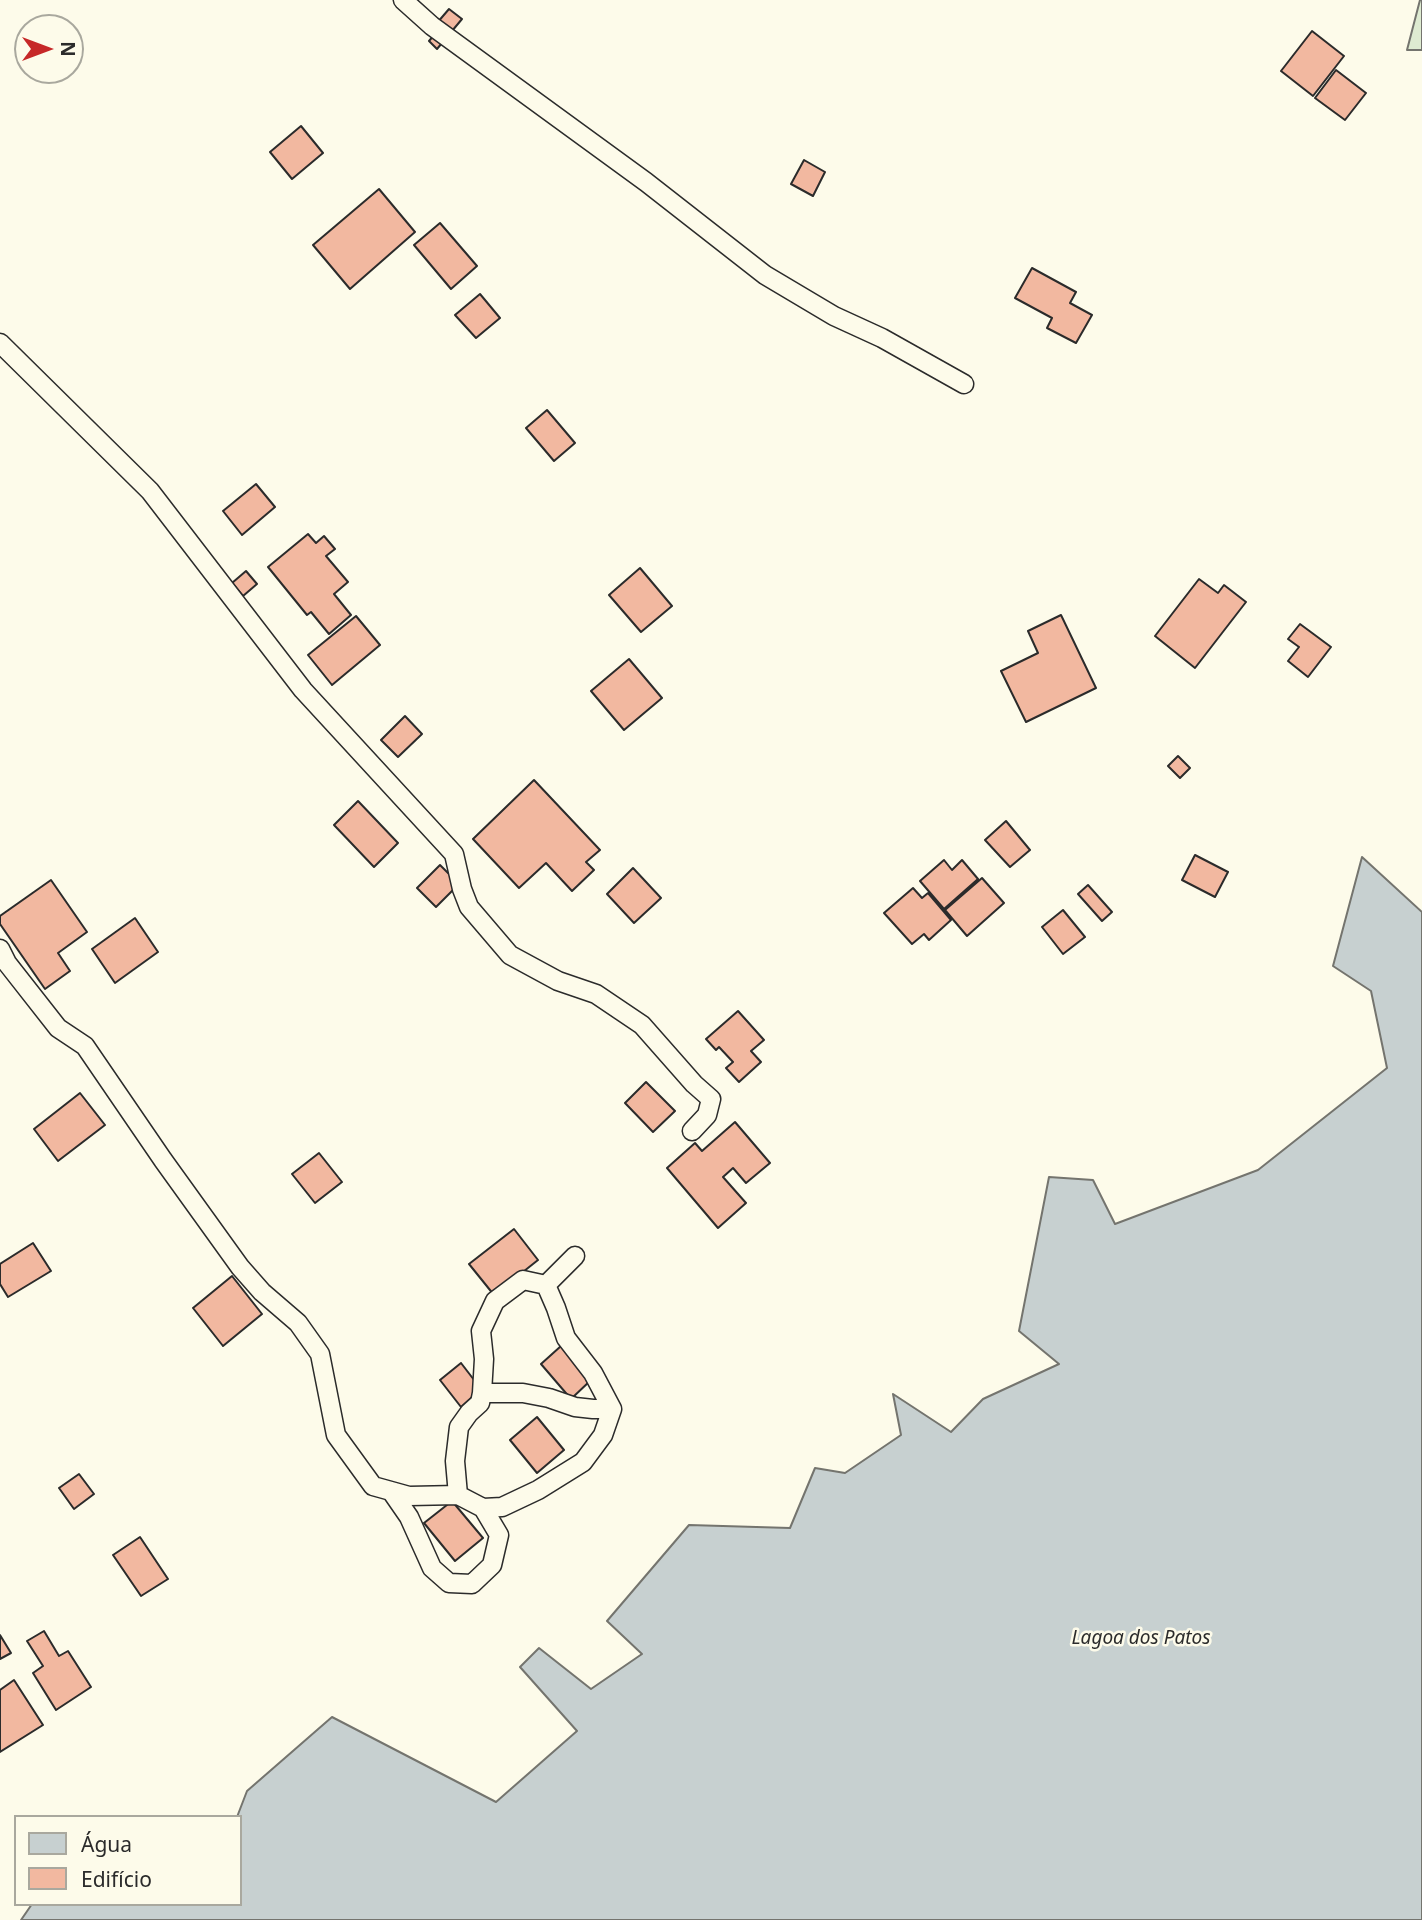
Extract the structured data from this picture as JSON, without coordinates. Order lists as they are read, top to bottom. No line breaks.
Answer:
{"water":["Lagoa dos Patos"],"legend":["Água","Edifício"],"north":"right"}
